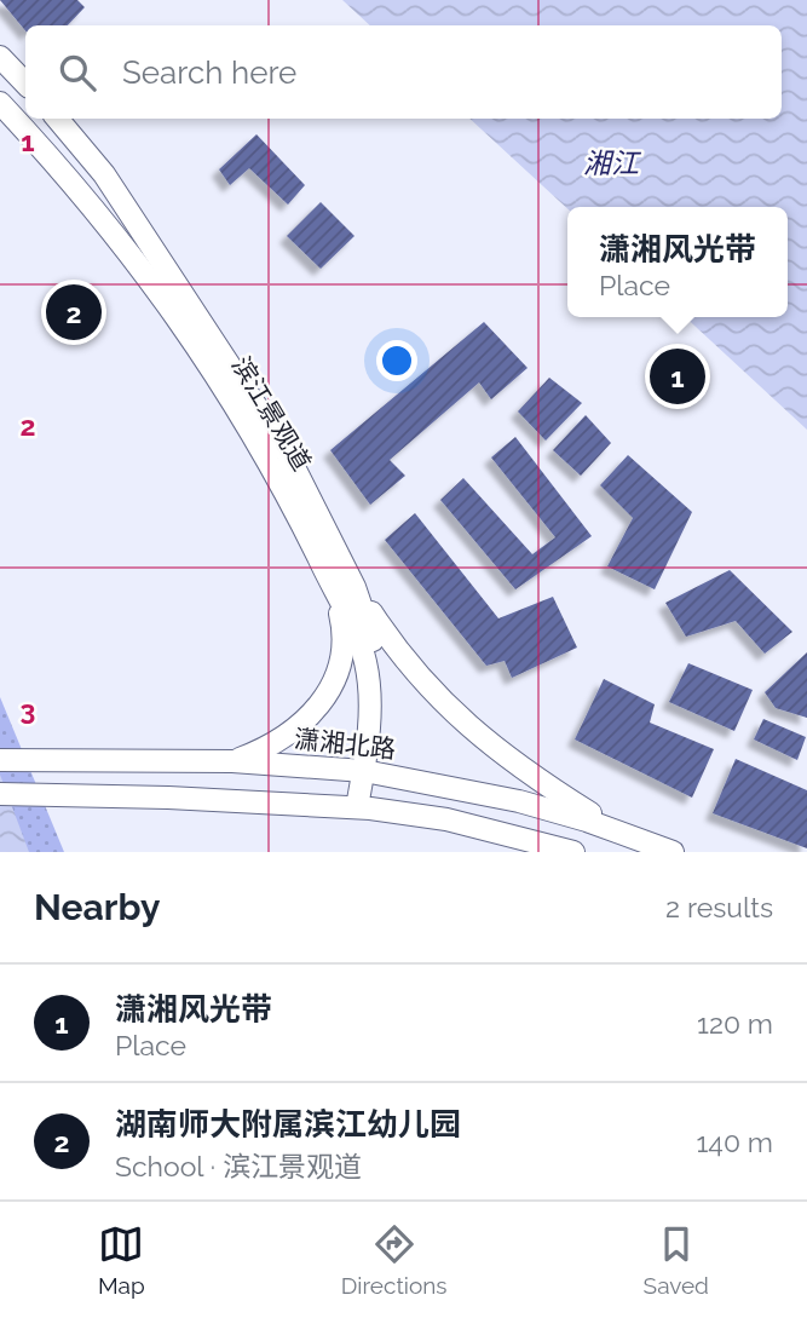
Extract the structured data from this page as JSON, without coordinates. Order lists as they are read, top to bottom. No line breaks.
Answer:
{"streets":{"main road":["滨江景观道","潇湘北路"]},"crossings":[["滨江景观道","潇湘北路"]],"water":["湘江"],"page":{"search":"Search here","popup":["潇湘风光带","Place"],"pins":["2","1"],"heading":["Nearby","2 results"],"list":[{"mark":"1","name":"潇湘风光带","note":"Place","value":"120 m"},{"mark":"2","name":"湖南师大附属滨江幼儿园","note":"School · 滨江景观道","value":"140 m"}],"nav":["Map","Directions","Saved"]},"grid":{"rows":["1","2","3"]}}
